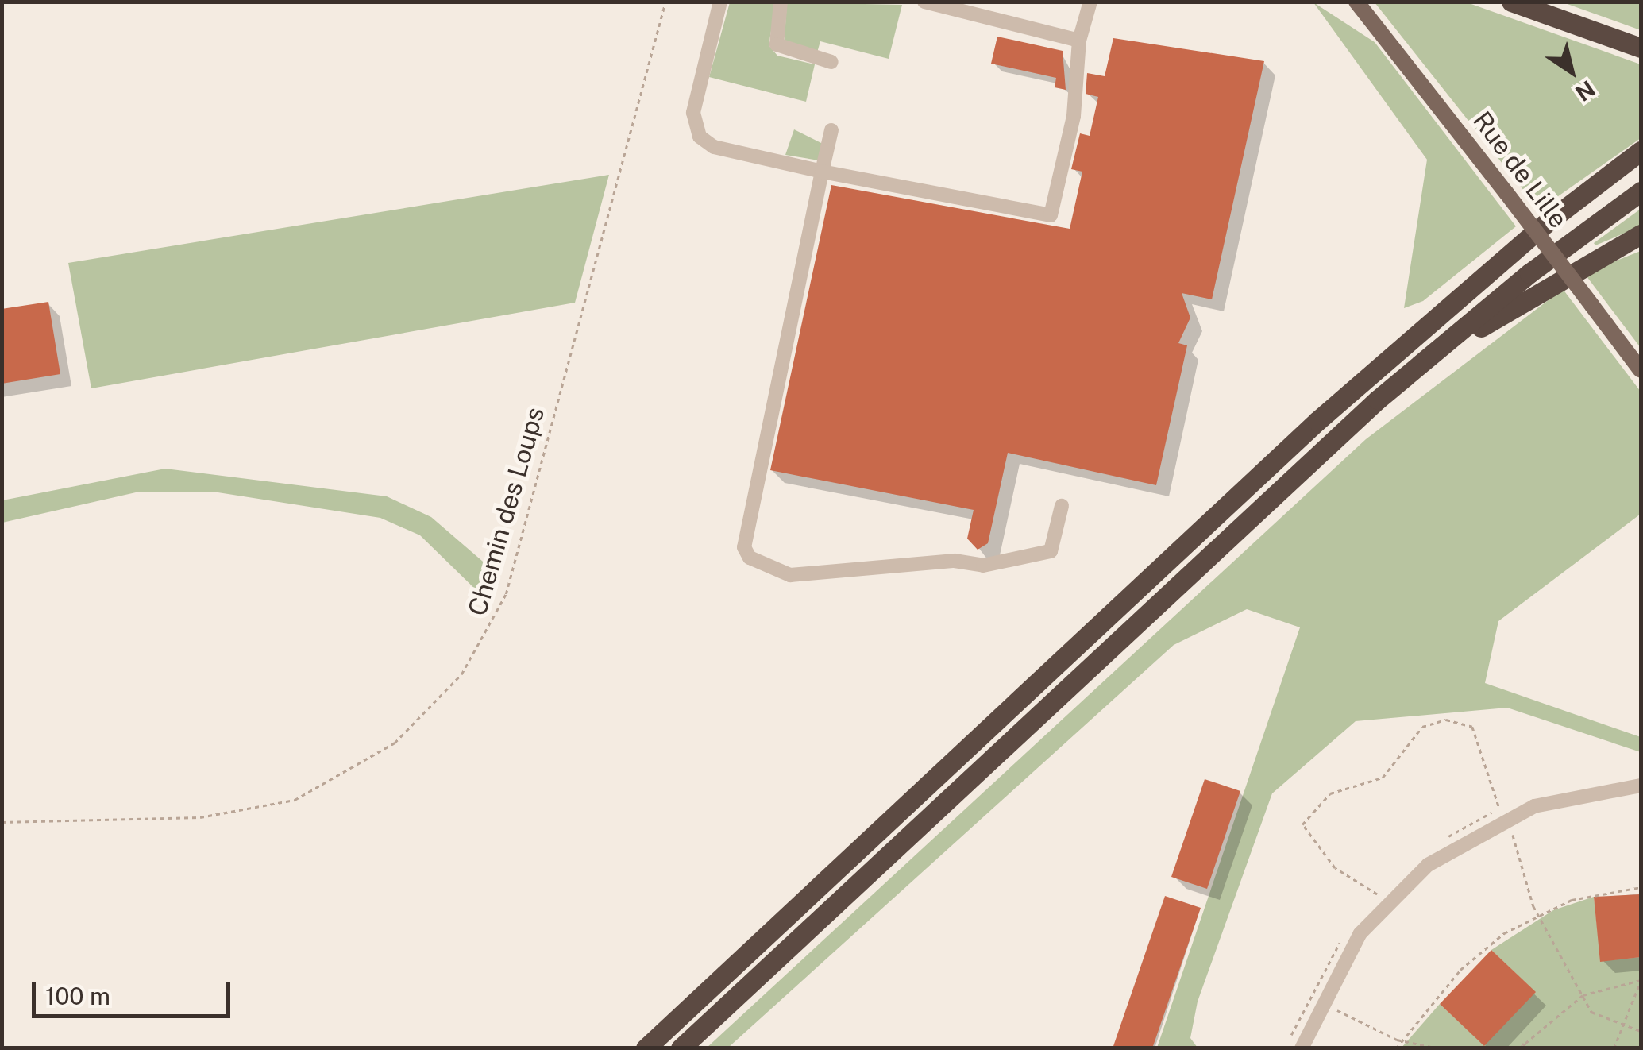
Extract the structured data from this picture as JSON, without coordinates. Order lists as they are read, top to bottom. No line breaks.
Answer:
{"streets":{"main road":["Rue de Lille"],"path":["Chemin des Loups"]},"scale_bar":"100 m","north":"bottom right"}
